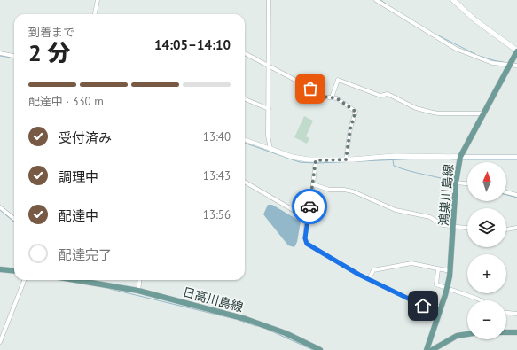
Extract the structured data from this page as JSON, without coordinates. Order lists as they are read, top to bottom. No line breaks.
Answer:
{"streets":{"main road":["鴻巣川島線","日高川島線"]},"north":"top","page":{"heading":["2 分","到着まで","14:05–14:10"],"bar":"配達中 · 330 m","list":[["受付済み","13:40"],["調理中","13:43"],["配達中","13:56"],"配達完了"],"map_buttons":["+","−"]}}
